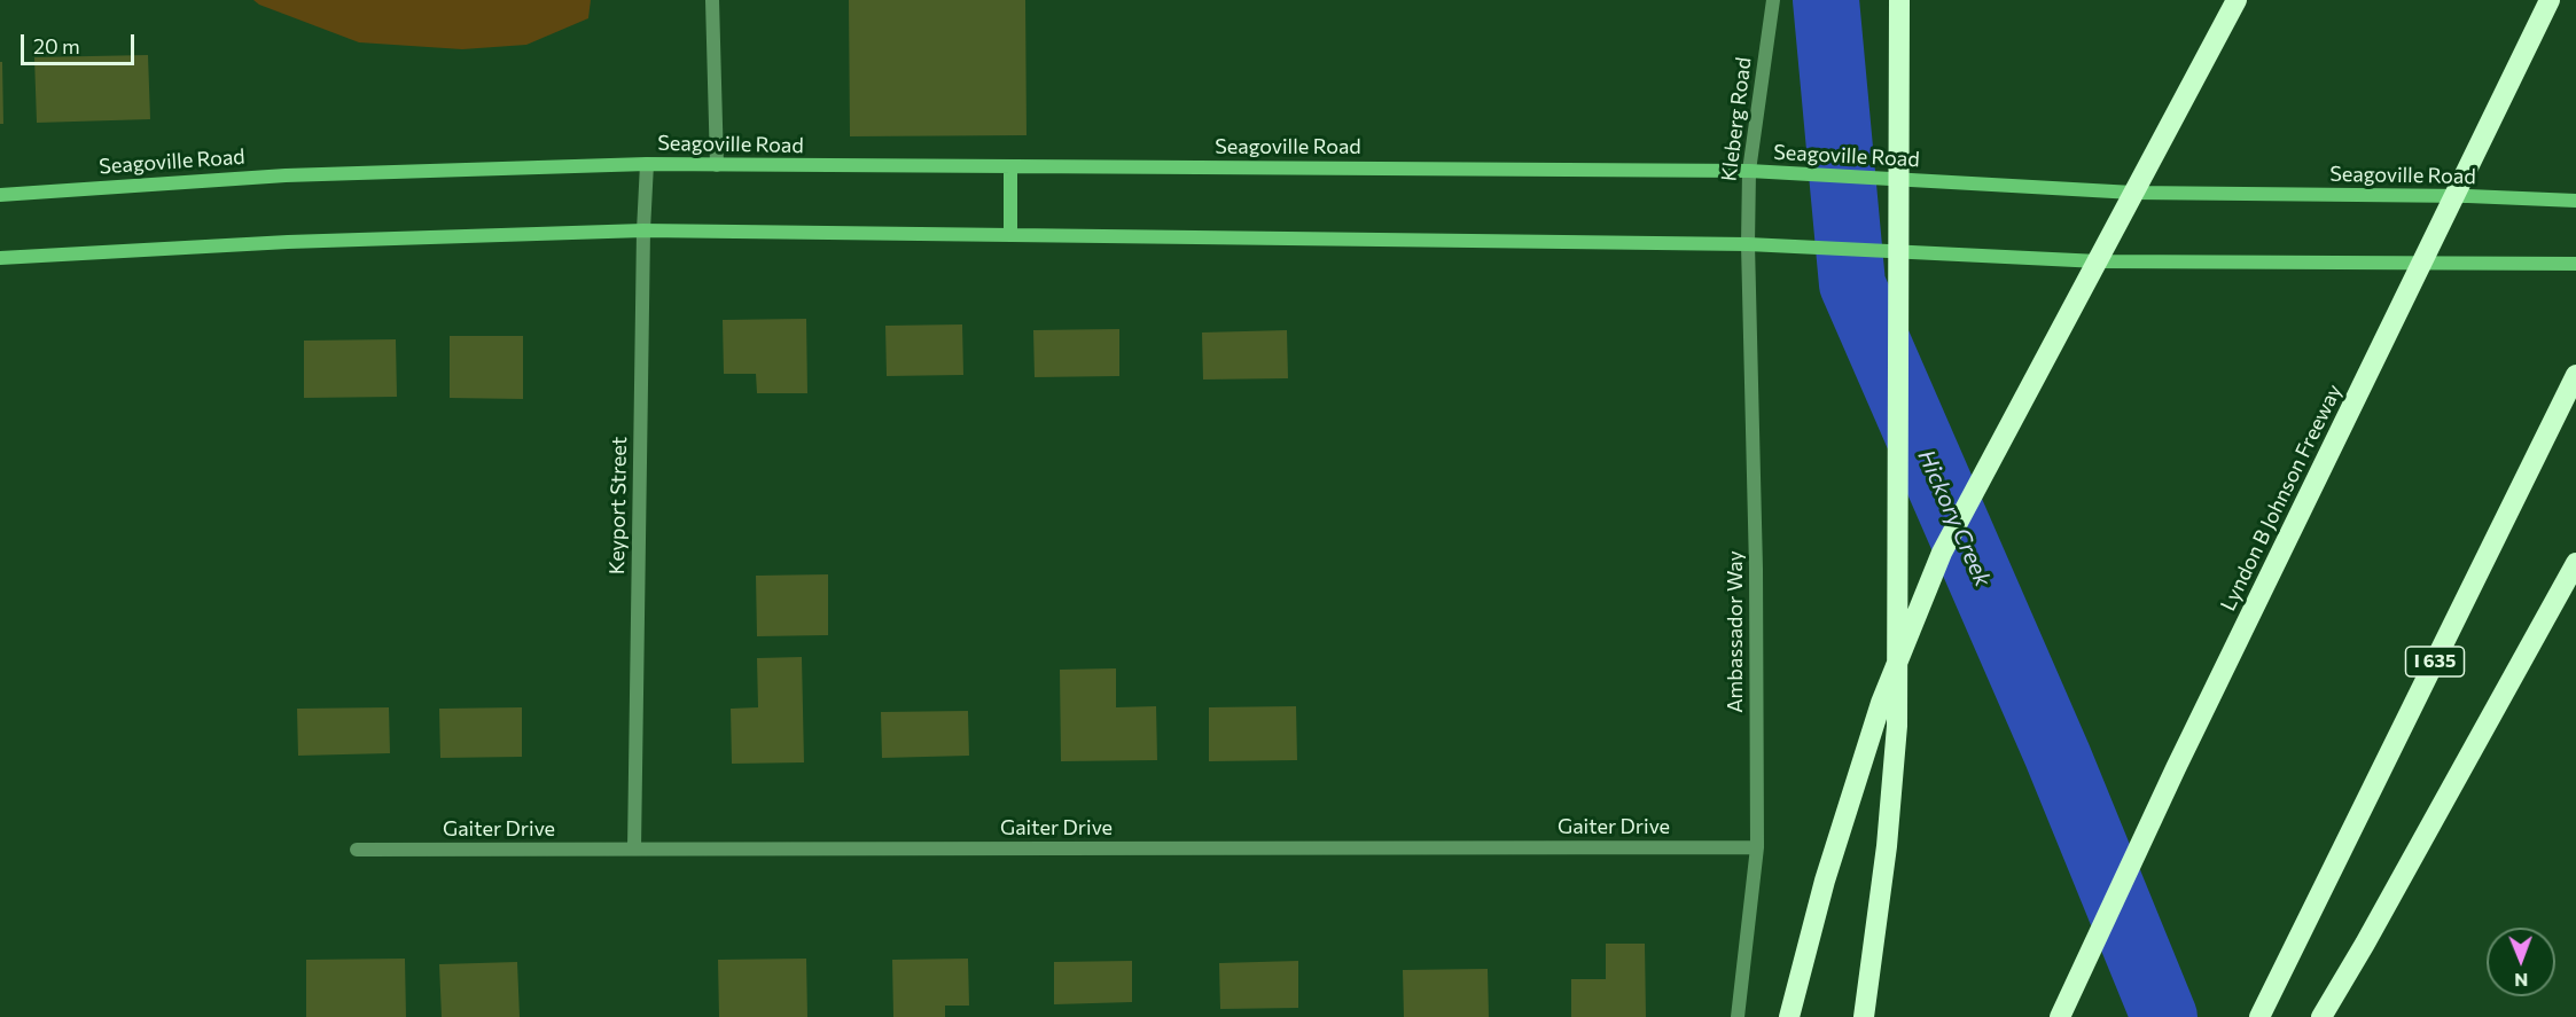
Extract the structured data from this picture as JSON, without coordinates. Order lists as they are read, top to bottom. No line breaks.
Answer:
{"streets":{"highway":["Lyndon B Johnson Freeway","I 635"],"main road":["Seagoville Road"],"street":["Kleberg Road","Keyport Street","Ambassador Way","Gaiter Drive"]},"crossings":[["Kleberg Road","Seagoville Road"],["Kleberg Road","Ambassador Way"],["Seagoville Road","Keyport Street"],["Keyport Street","Gaiter Drive"],["Ambassador Way","Gaiter Drive"]],"water":["Hickory Creek"],"scale_bar":"20 m","north":"bottom"}
